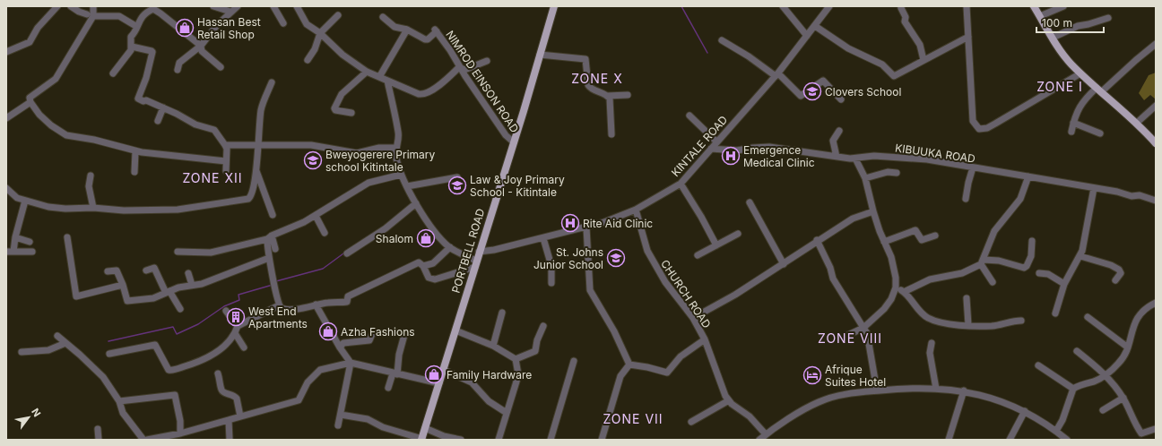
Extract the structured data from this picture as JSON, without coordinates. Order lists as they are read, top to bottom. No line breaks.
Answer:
{"streets":{"main road":["PORTBELL ROAD"],"street":["NIMROD EINSON ROAD","KINTALE ROAD","KIBUUKA ROAD","CHURCH ROAD"]},"crossings":[["NIMROD EINSON ROAD","PORTBELL ROAD"],["KINTALE ROAD","KIBUUKA ROAD"],["KINTALE ROAD","PORTBELL ROAD"],["KINTALE ROAD","CHURCH ROAD"]],"districts":["ZONE X","ZONE I","ZONE XII","ZONE VIII","ZONE VII"],"places":{"shop":["Hassan Best Retail Shop","Shalom","Azha Fashions","Family Hardware"],"school or university":["Clovers School","Bweyogerere Primary school Kitintale","Law & Joy Primary School - Kitintale","St. Johns Junior School"],"hospital":["Emergence Medical Clinic","Rite Aid Clinic"],"building":["West End Apartments"],"hotel":["Afrique Suites Hotel"]},"scale_bar":"100 m","north":"top right"}
